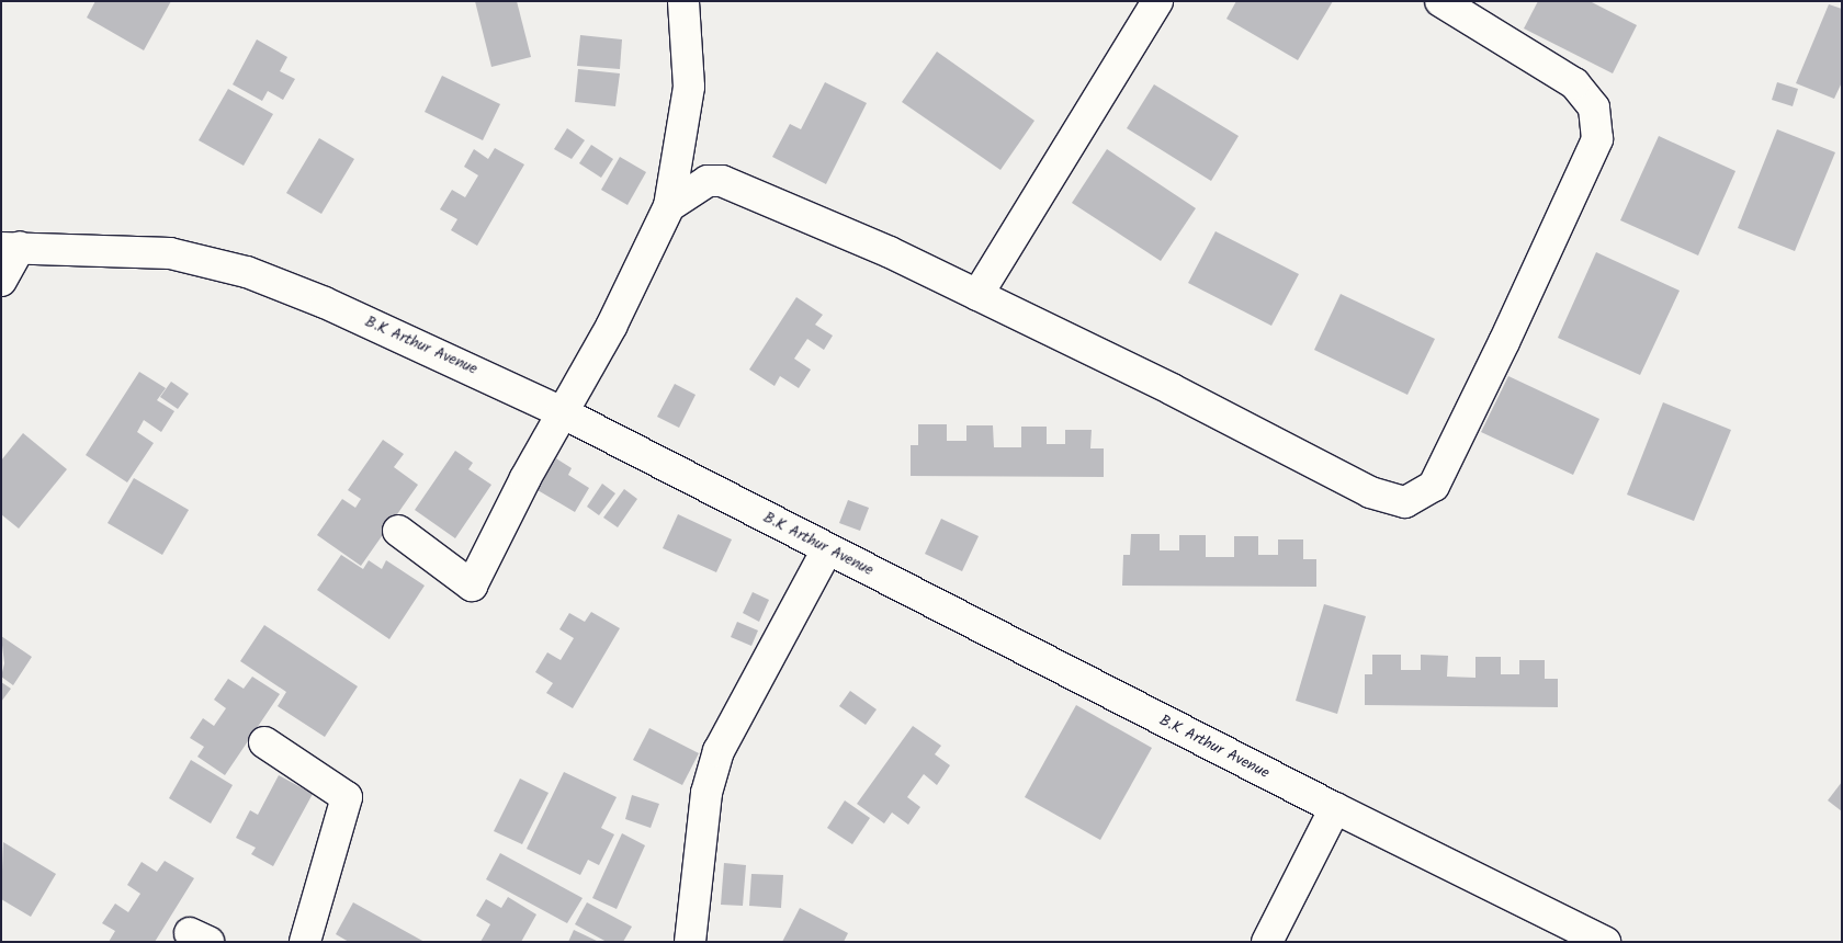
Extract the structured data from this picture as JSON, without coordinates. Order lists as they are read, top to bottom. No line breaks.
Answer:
{"streets":{"street":["B.K Arthur Avenue"]}}
